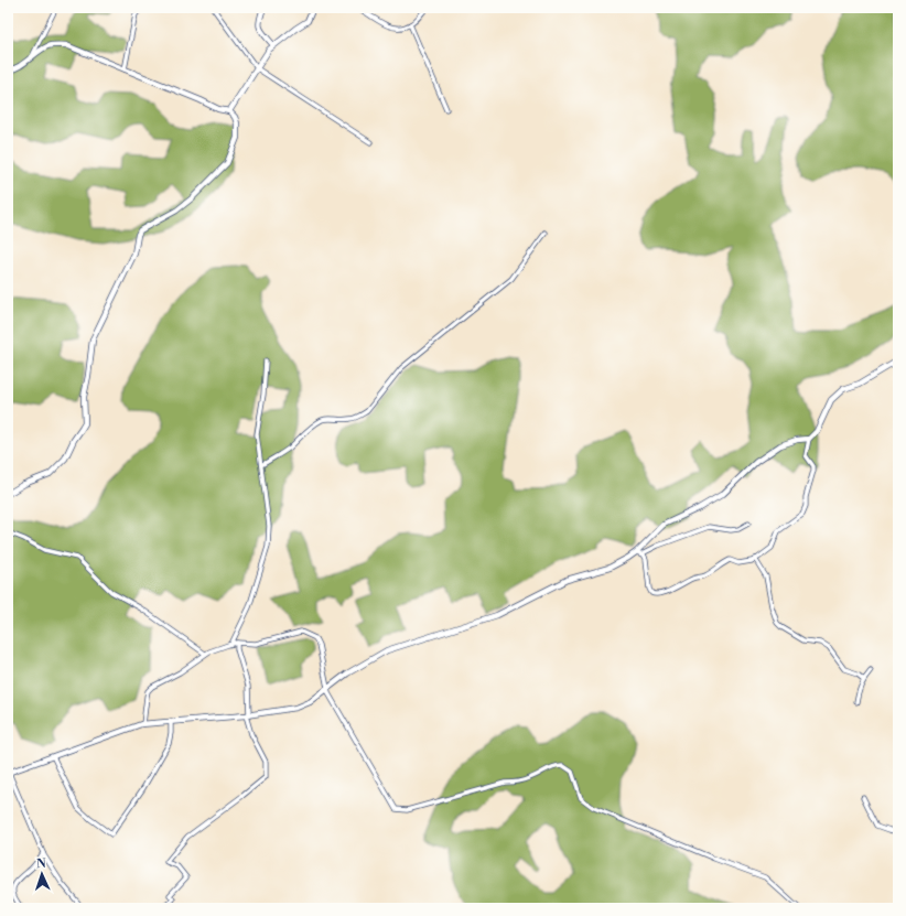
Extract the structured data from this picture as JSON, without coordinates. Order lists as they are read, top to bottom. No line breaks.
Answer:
{"north":"top"}
